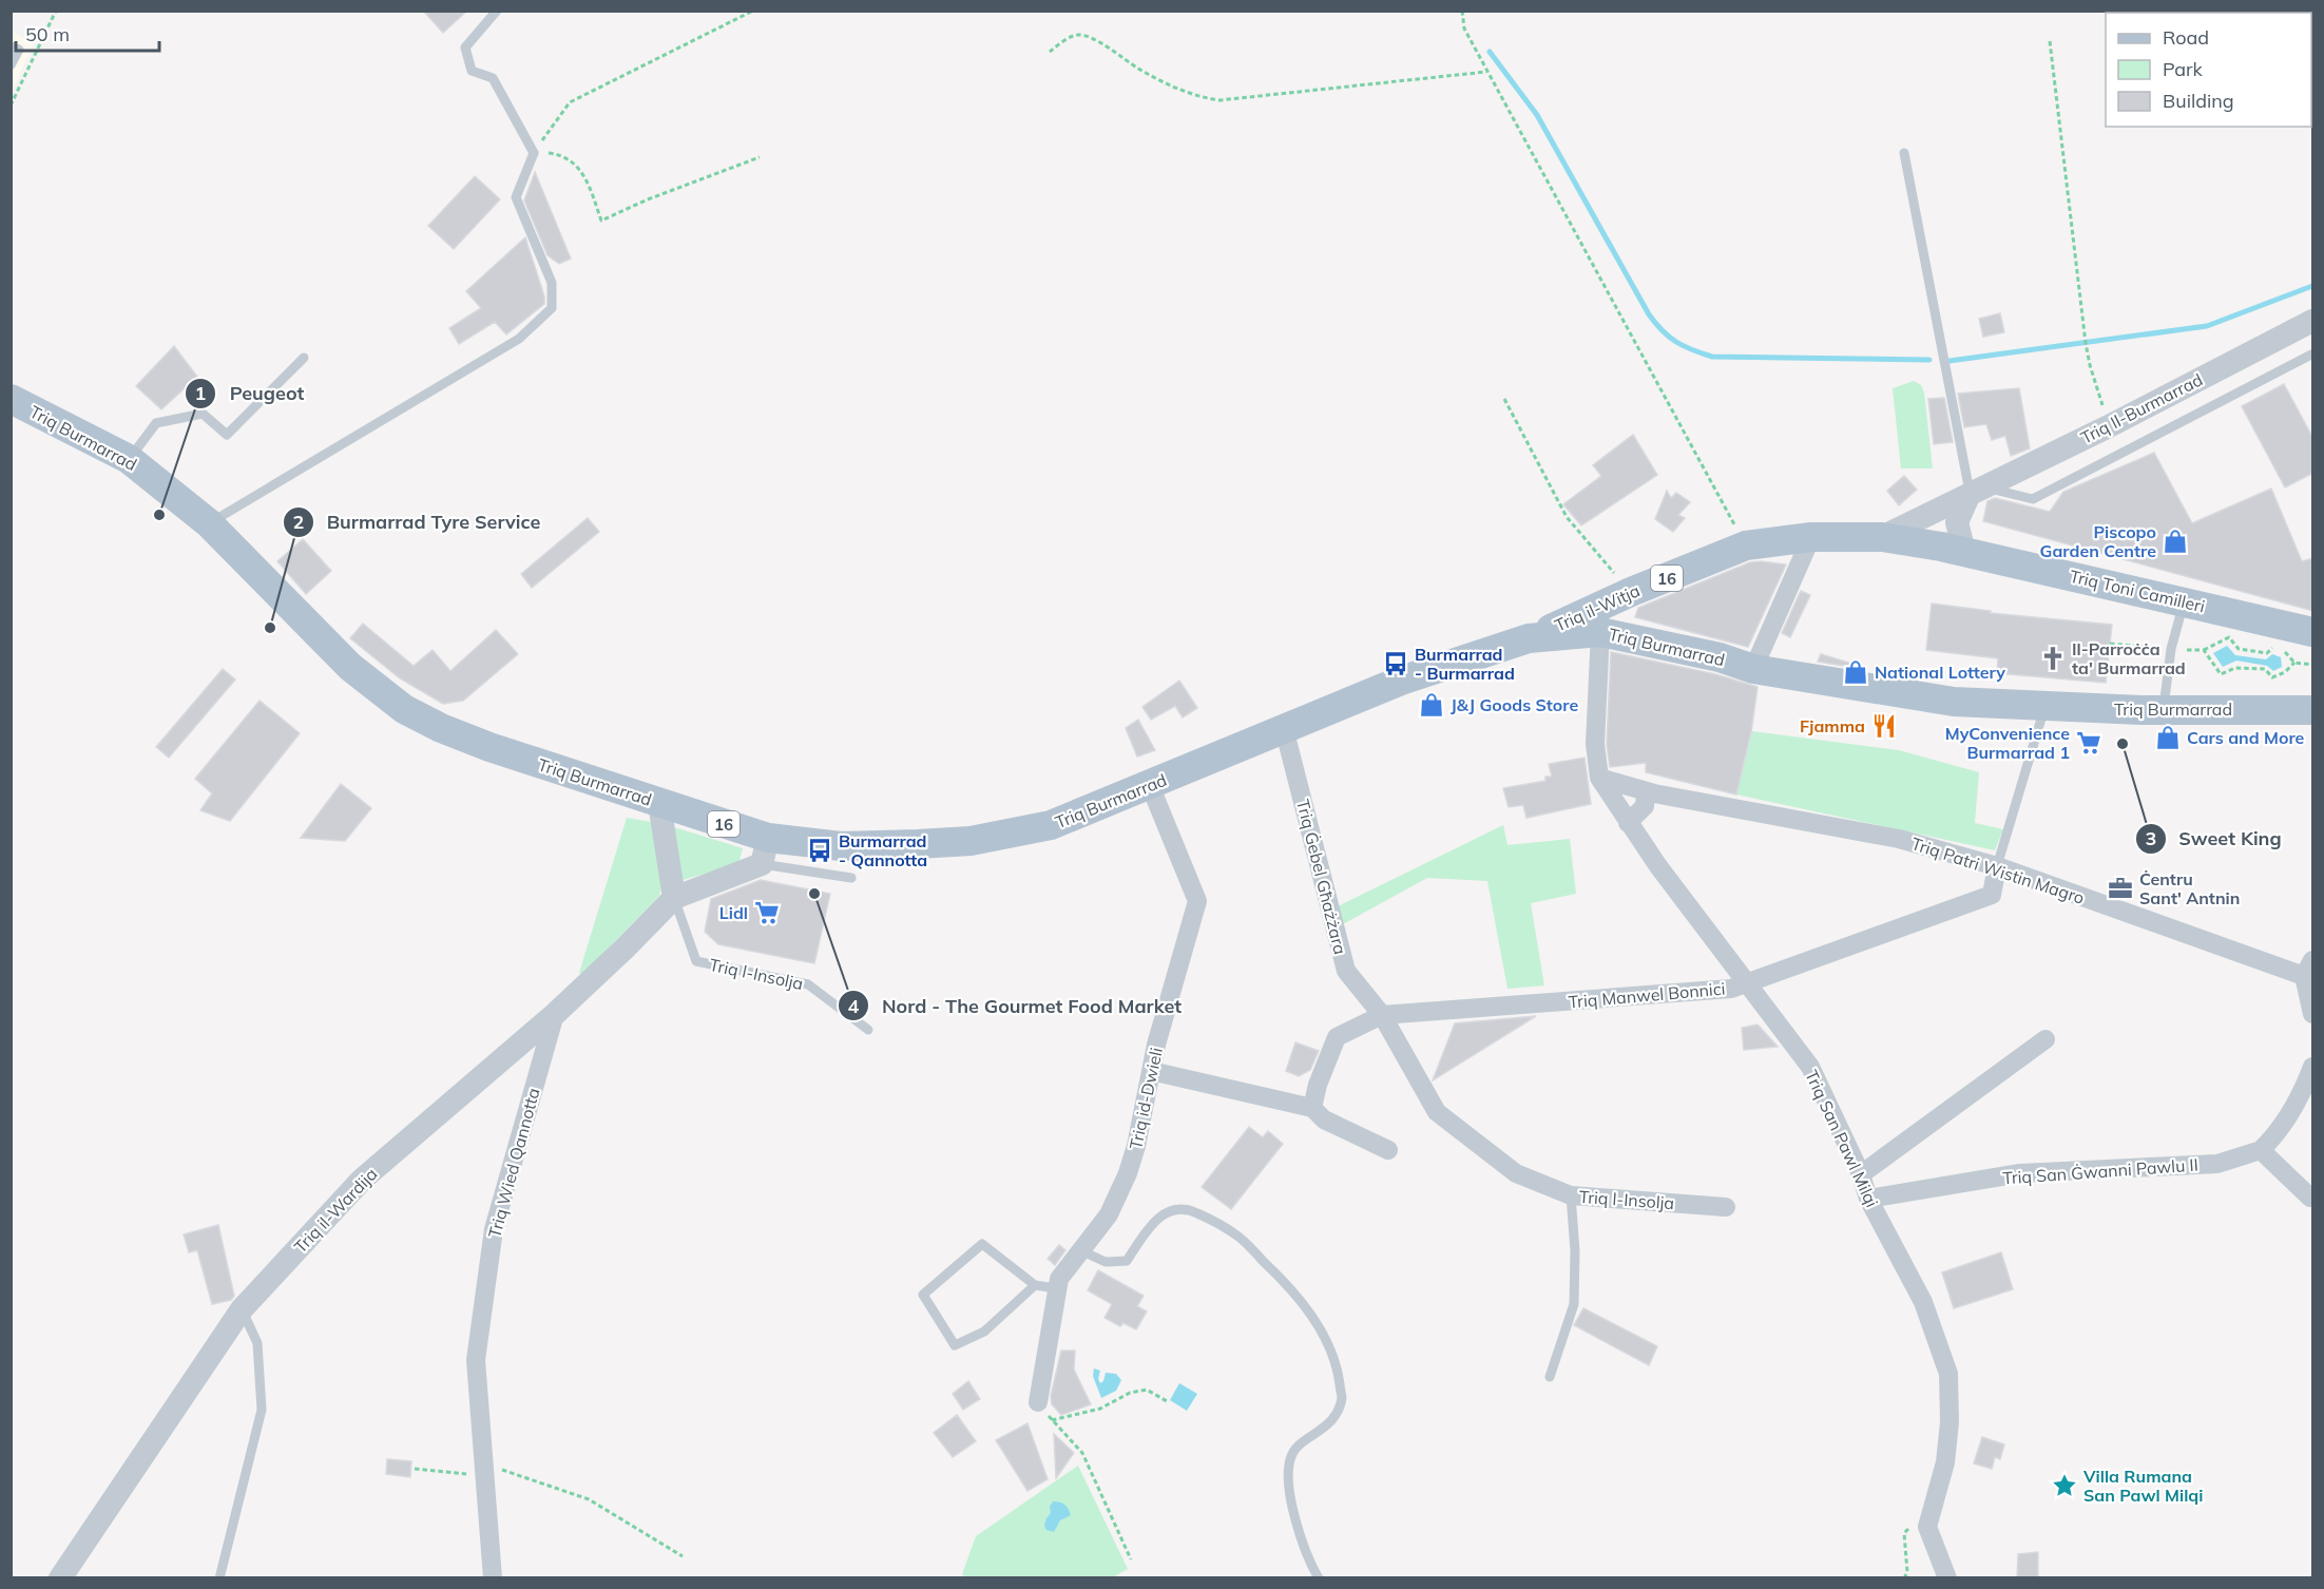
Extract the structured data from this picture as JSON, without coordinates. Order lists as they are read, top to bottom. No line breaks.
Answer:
{"streets":{"main road":["Triq Burmarrad","16","Triq Toni Camilleri","Triq il-Witja"],"street":["Triq Il-Burmarrad","Triq Patri Wistin Magro","Triq Ġebel Għażżara","Triq l-Insolja","Triq Manwel Bonnici","Triq id-Dwieli","Triq San Pawl Milqi","Triq Wied Qannotta","Triq San Ġwanni Pawlu II","Triq il-Wardija"]},"crossings":[["Triq Il-Burmarrad","Triq Toni Camilleri"],["Triq Burmarrad","Triq il-Witja"],["Triq Burmarrad","Triq Ġebel Għażżara"],["Triq Burmarrad","Triq id-Dwieli"],["Triq Burmarrad","Triq San Pawl Milqi"],["Triq Burmarrad","Triq il-Wardija"],["Triq Toni Camilleri","Triq il-Witja"],["Triq Patri Wistin Magro","Triq Manwel Bonnici"],["Triq Patri Wistin Magro","Triq San Pawl Milqi"],["Triq Ġebel Għażżara","Triq l-Insolja"],["Triq Ġebel Għażżara","Triq Manwel Bonnici"],["Triq l-Insolja","Triq Manwel Bonnici"],["Triq l-Insolja","Triq il-Wardija"],["Triq Manwel Bonnici","Triq San Pawl Milqi"],["Triq San Pawl Milqi","Triq San Ġwanni Pawlu II"],["Triq Wied Qannotta","Triq il-Wardija"]],"places":{"other":["Peugeot","Burmarrad Tyre Service","Sweet King","Nord - The Gourmet Food Market"],"shop":["Piscopo Garden Centre","National Lottery","J&J Goods Store","Cars and More"],"church":["Il-Parroċċa ta' Burmarrad"],"bus stop":["Burmarrad - Burmarrad","Burmarrad - Qannotta"],"restaurant":["Fjamma"],"supermarket":["MyConvenience Burmarrad 1","Lidl"],"office":["Ċentru Sant' Antnin"],"place":["Villa Rumana San Pawl Milqi"]},"legend":["Road","Park","Building"],"scale_bar":"50 m"}
